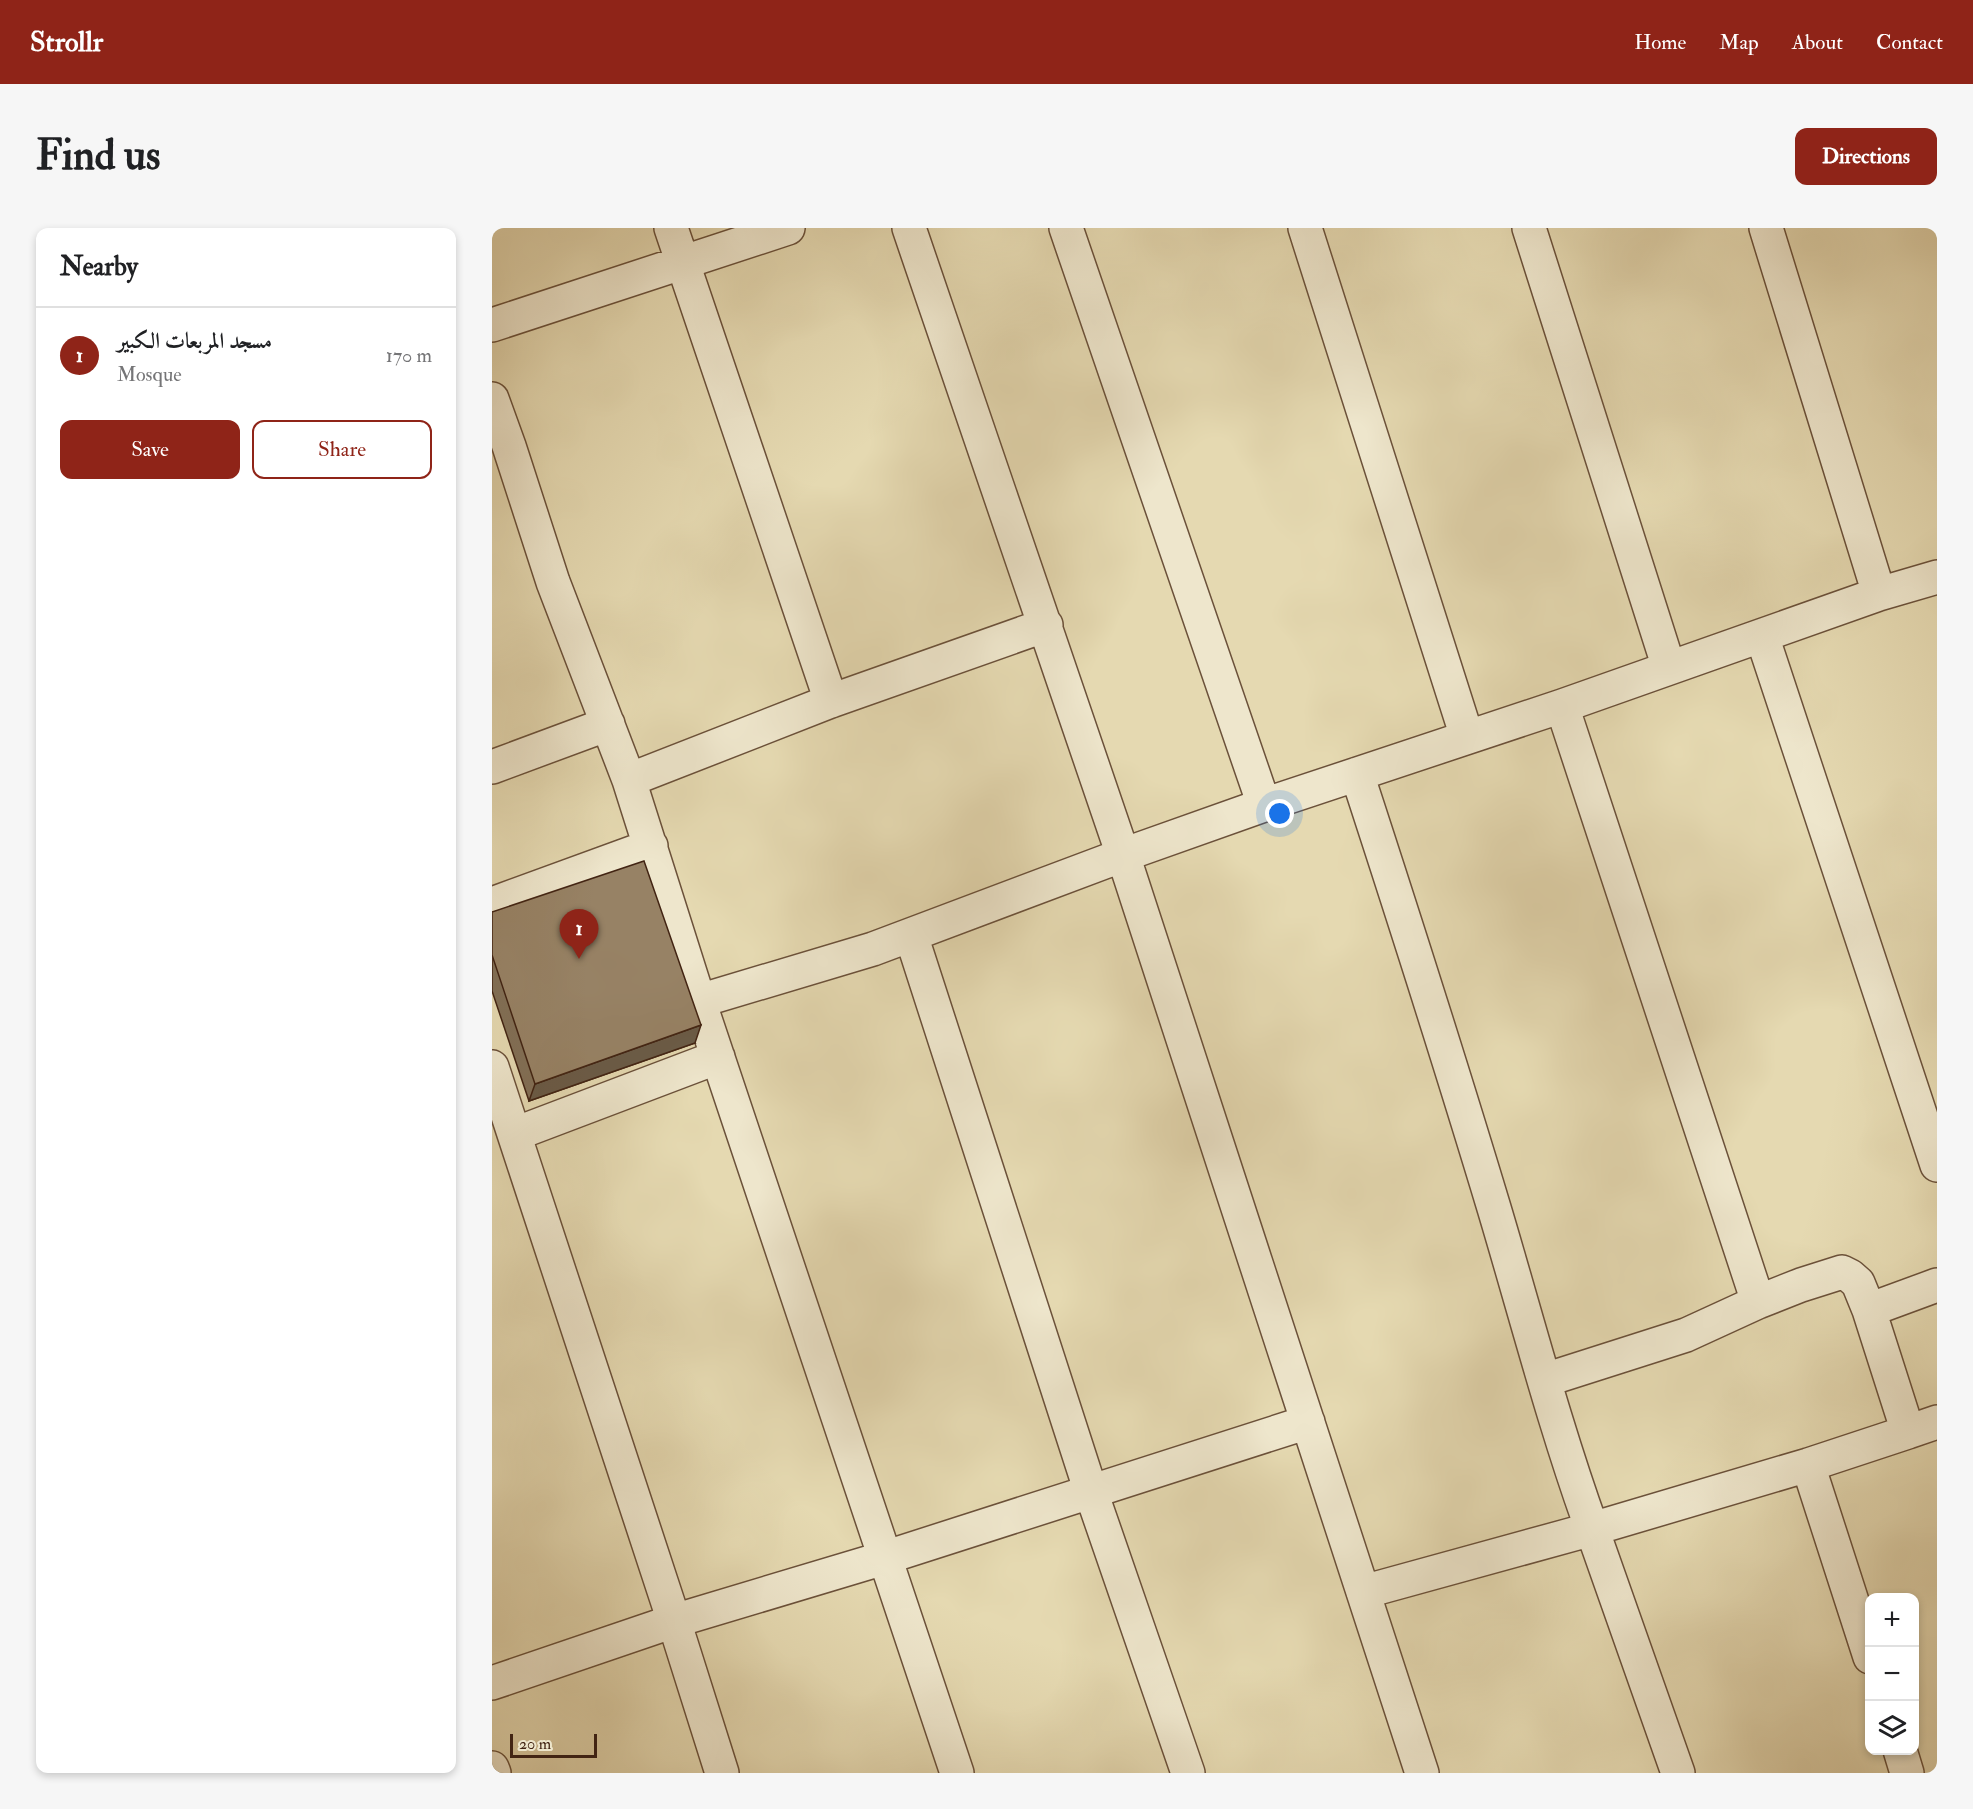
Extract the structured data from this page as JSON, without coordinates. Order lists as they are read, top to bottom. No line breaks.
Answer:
{"scale_bar":"20 m","page":{"header":"Strollr","nav":["Home","Map","About","Contact"],"buttons":["Directions",["Save","Share"]],"title":"Find us","heading":"Nearby","list":[{"mark":"1","name":"مسجد المربعات الكبير","note":"Mosque","value":"170 m"}],"pins":"1","map_buttons":["+","−"],"scale":"20 m"}}
